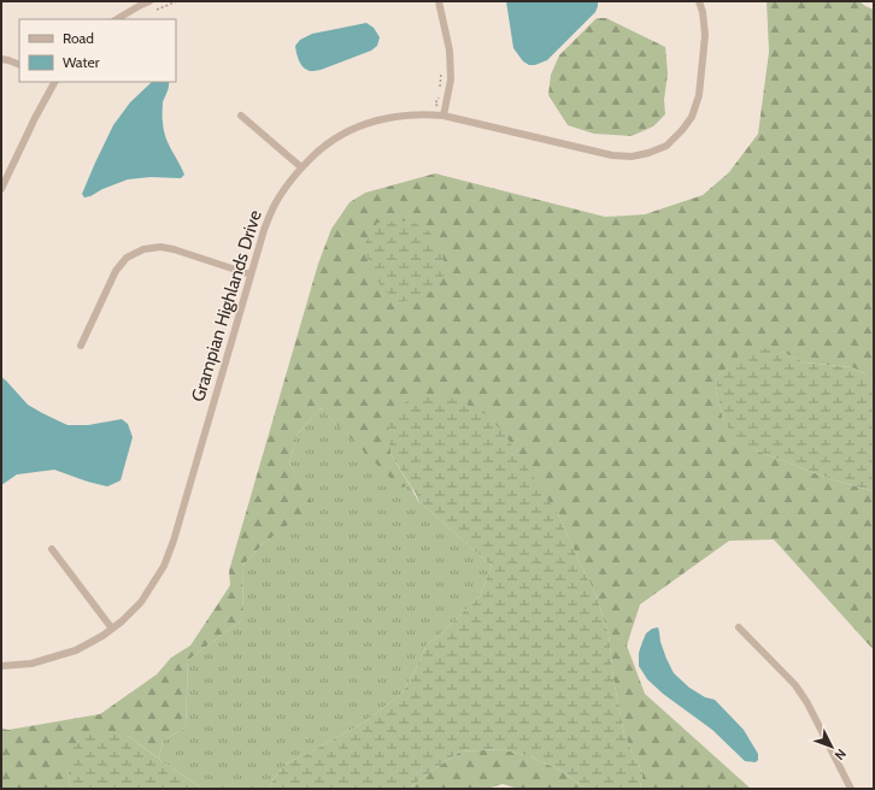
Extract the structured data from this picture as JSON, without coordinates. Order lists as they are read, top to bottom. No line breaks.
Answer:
{"streets":{"street":["Grampian Highlands Drive"]},"legend":["Road","Water"],"north":"bottom right"}
